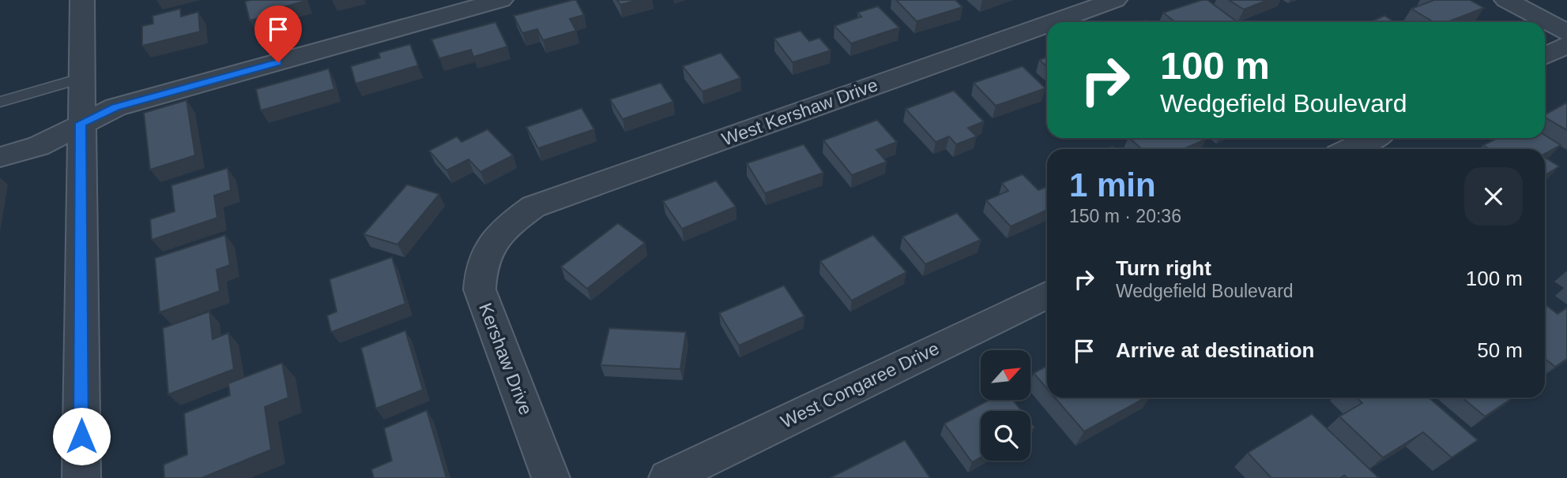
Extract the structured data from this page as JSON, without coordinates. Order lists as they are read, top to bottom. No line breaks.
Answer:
{"streets":{"street":["West Kershaw Drive","Kershaw Drive","West Congaree Drive"]},"crossings":[["West Kershaw Drive","Kershaw Drive"]],"north":"top right","page":{"turn":["100 m","Wedgefield Boulevard"],"heading":["1 min","150 m · 20:36"],"list":[{"name":"Turn right","note":"Wedgefield Boulevard","value":"100 m"},{"name":"Arrive at destination","value":"50 m"}]}}
